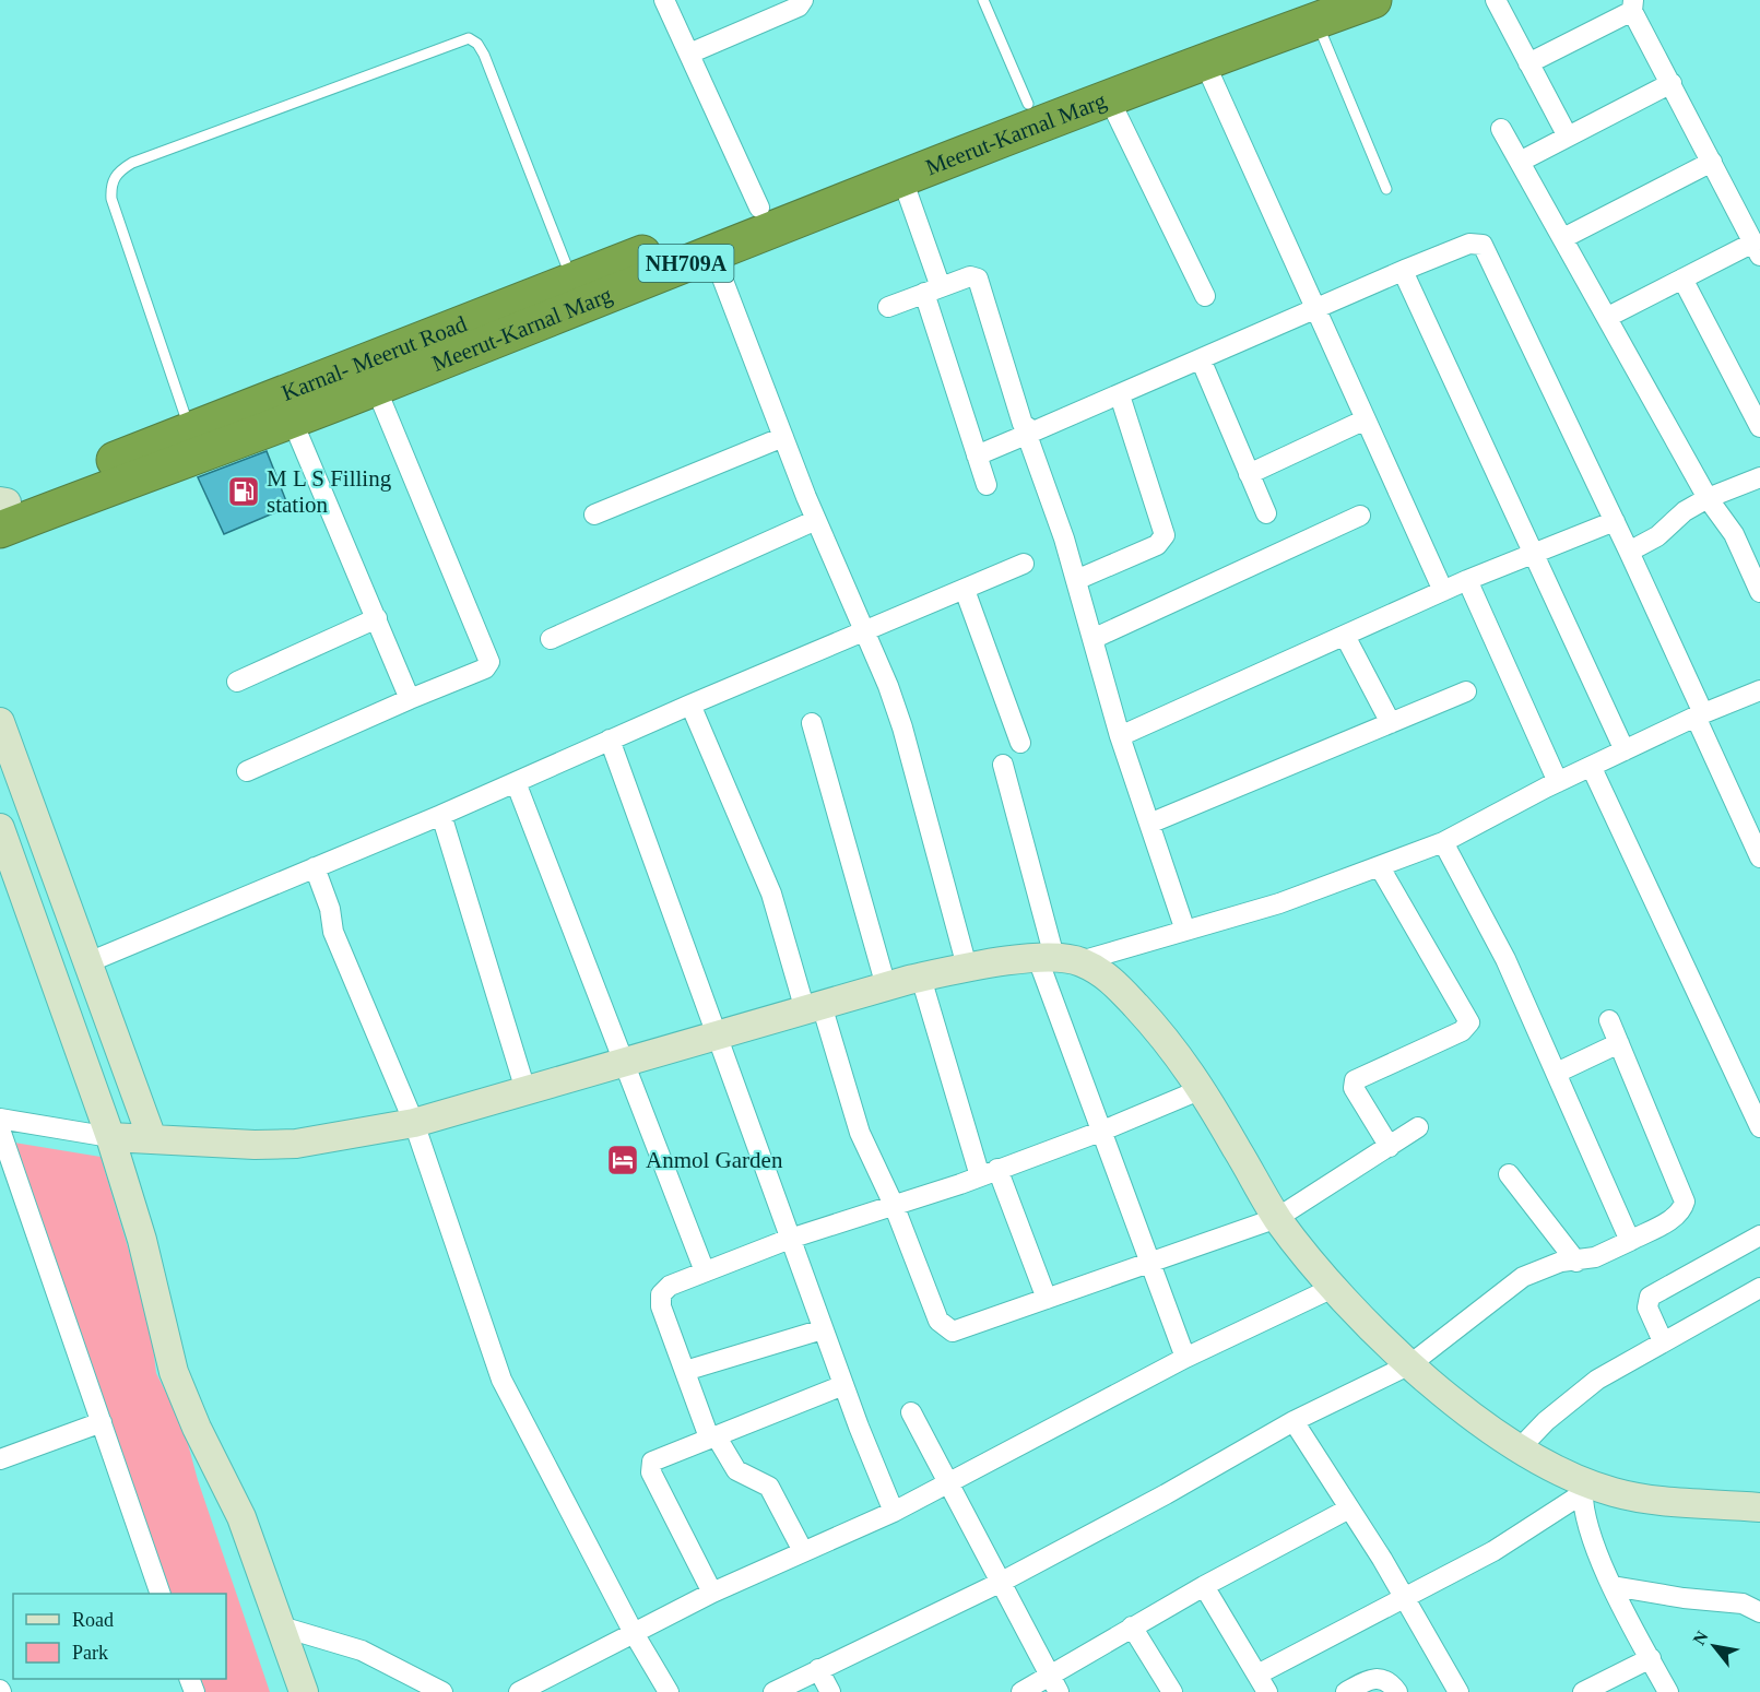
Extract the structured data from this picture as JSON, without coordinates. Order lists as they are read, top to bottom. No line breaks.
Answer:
{"streets":{"highway":["Meerut-Karnal Marg","NH709A","Karnal- Meerut Road"]},"crossings":[["Meerut-Karnal Marg","Karnal- Meerut Road"]],"places":{"fuel station":["M L S Filling station"],"hotel":["Anmol Garden"]},"legend":["Road","Park"],"north":"top left"}
